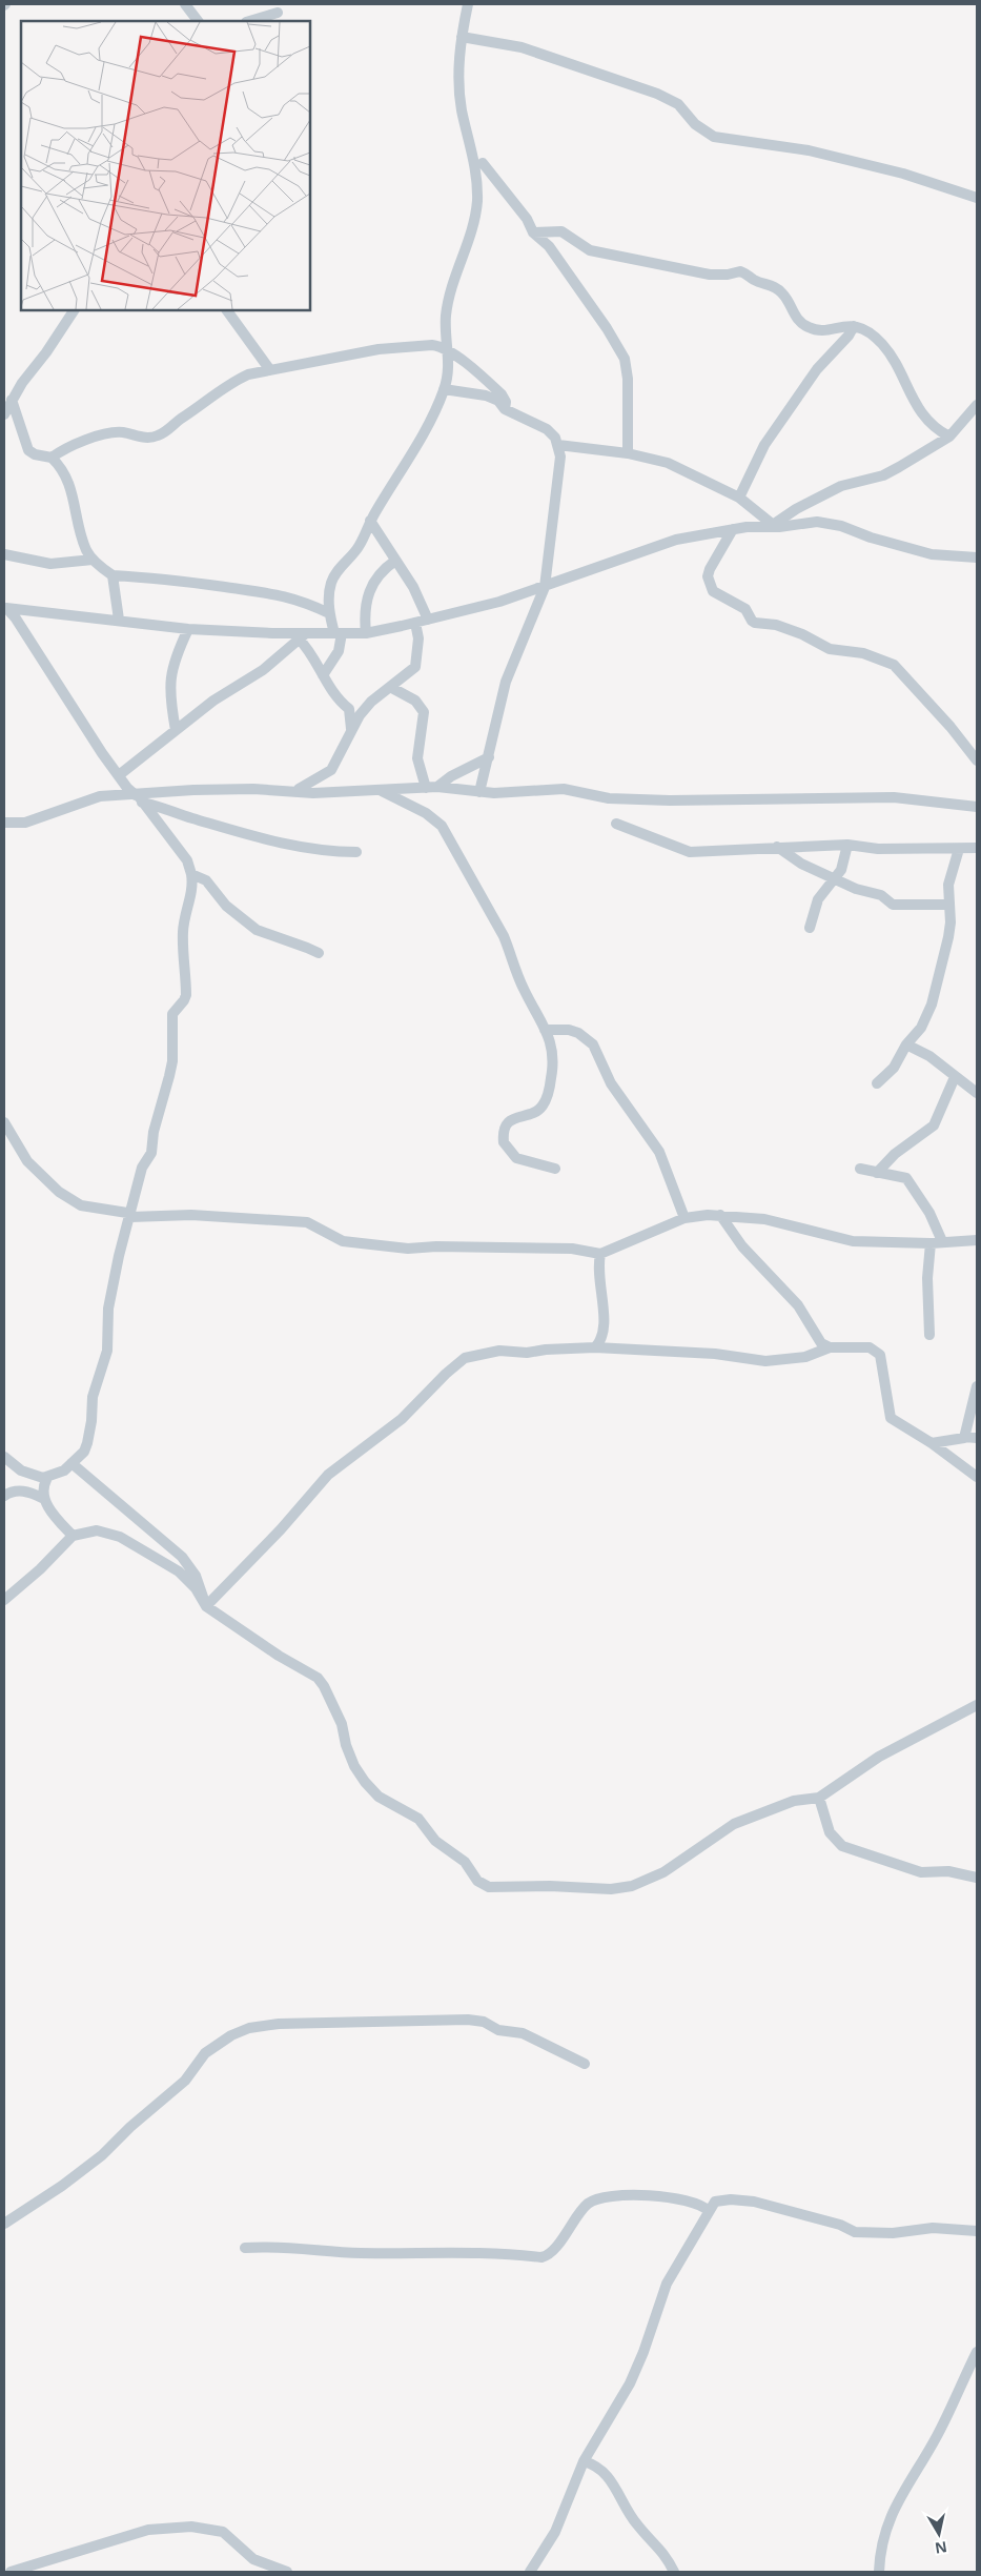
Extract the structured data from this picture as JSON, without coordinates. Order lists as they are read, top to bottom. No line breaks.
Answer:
{"north":"bottom"}
